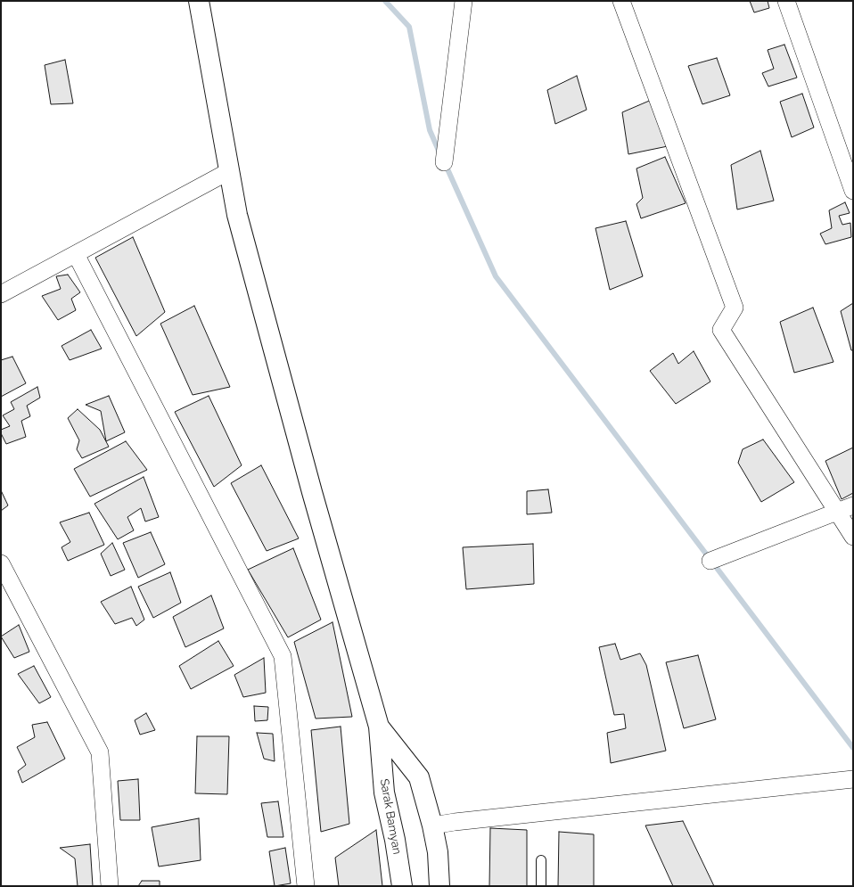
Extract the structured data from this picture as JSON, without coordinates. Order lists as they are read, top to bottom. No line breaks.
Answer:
{"streets":{"main road":["Sarak Bamyan"]}}
